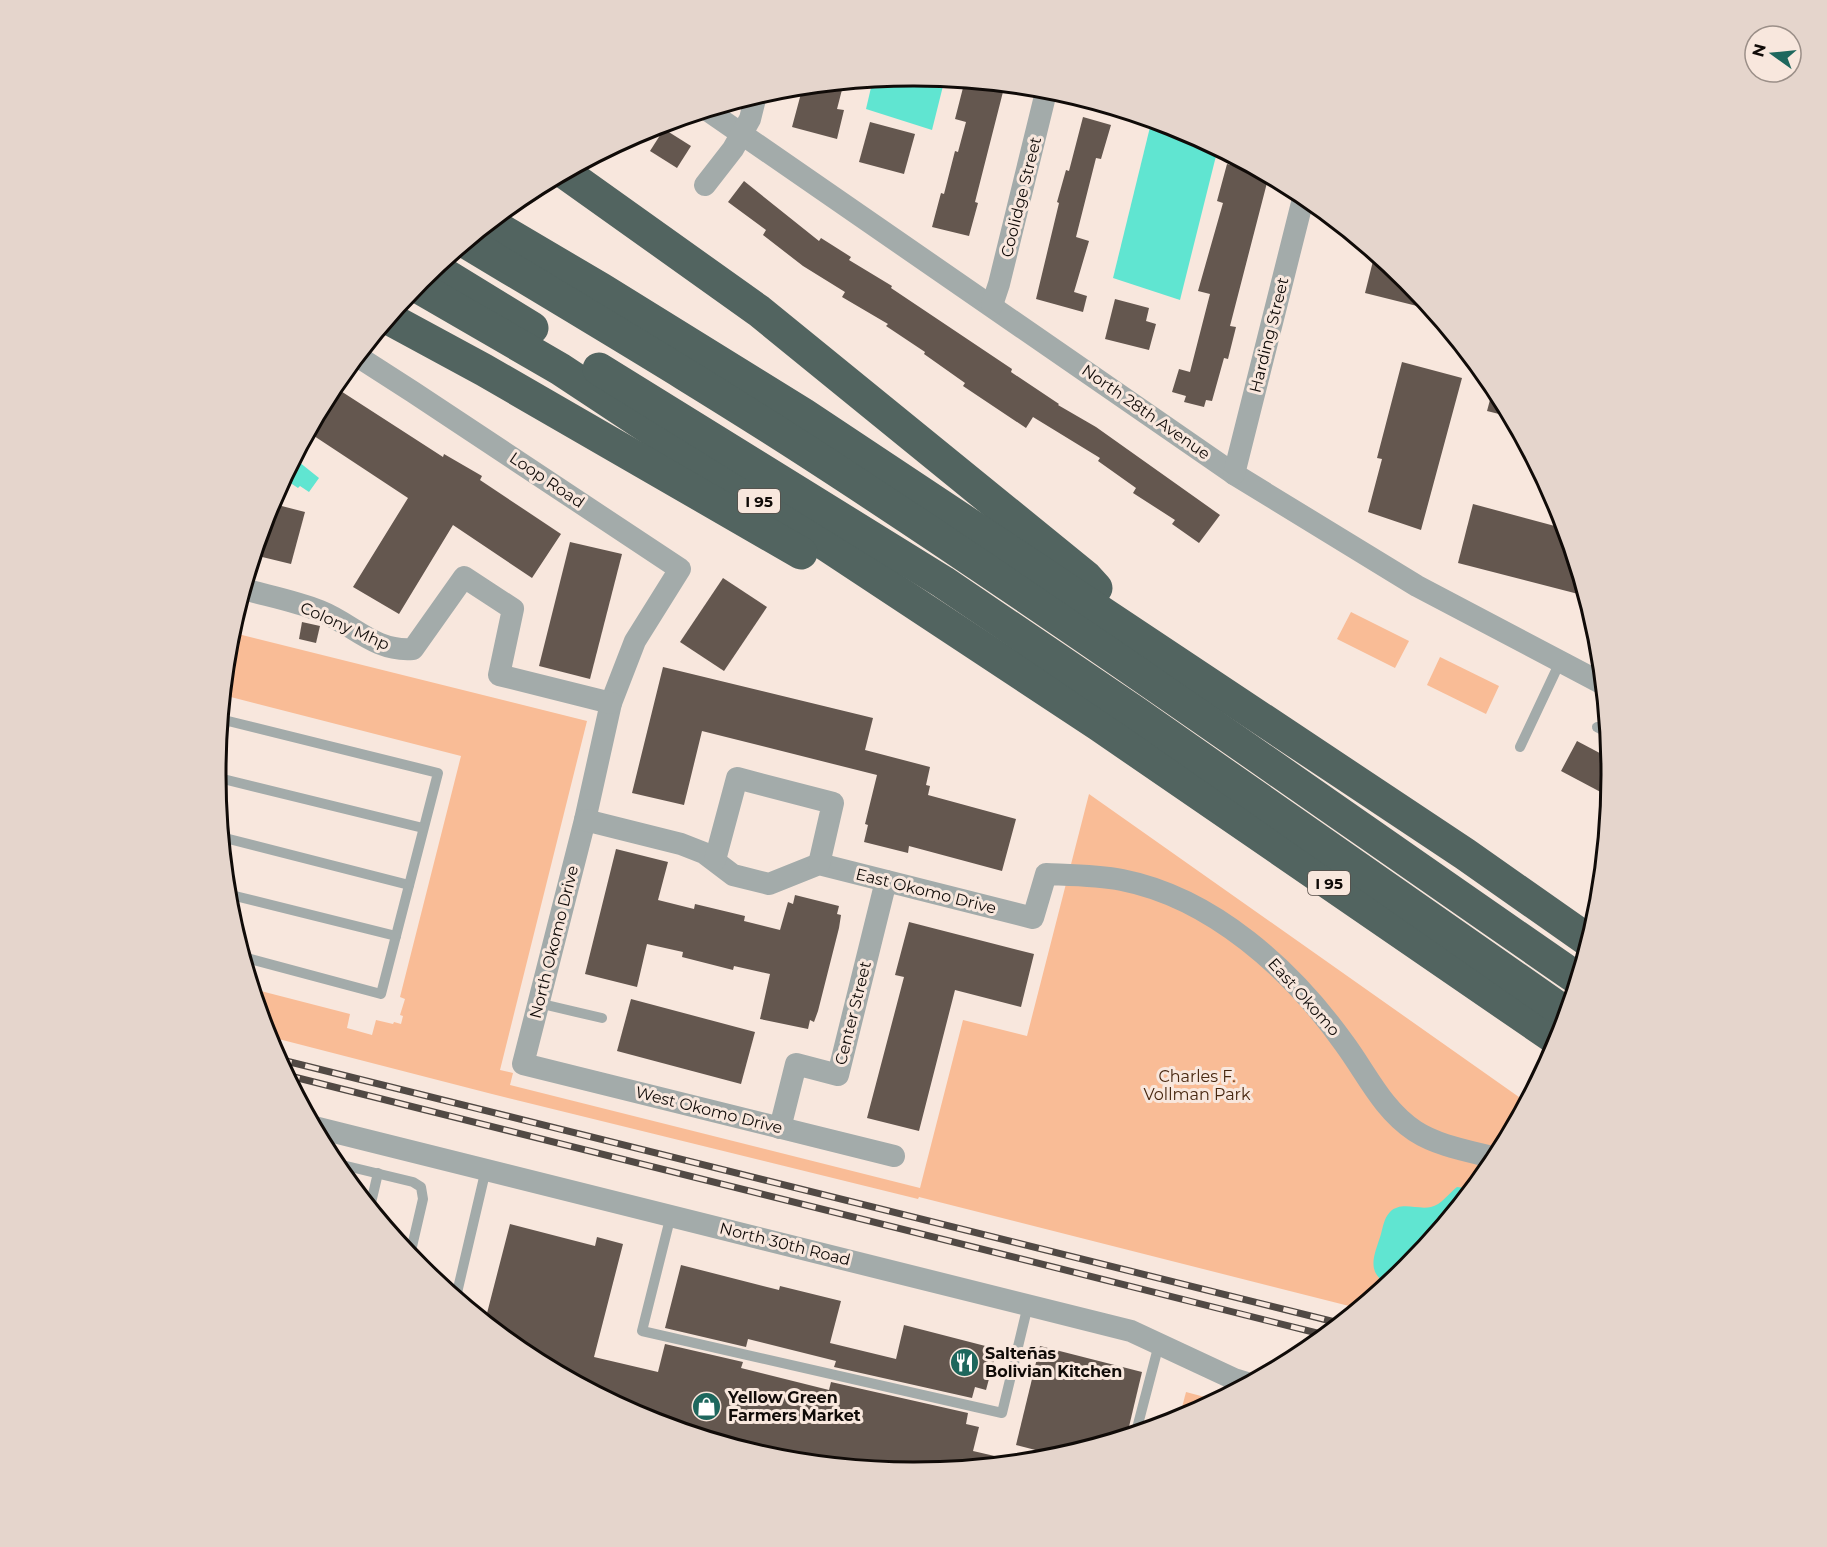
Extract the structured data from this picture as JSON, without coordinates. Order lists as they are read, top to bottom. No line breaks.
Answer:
{"streets":{"highway":["I 95"],"street":["Coolidge Street","Harding Street","North 28th Avenue","Loop Road","Colony Mhp","East Okomo Drive","North Okomo Drive","East Okomo","Center Street","West Okomo Drive","North 30th Road"]},"crossings":[["Coolidge Street","North 28th Avenue"],["Harding Street","North 28th Avenue"],["Loop Road","North Okomo Drive"],["Colony Mhp","North Okomo Drive"],["East Okomo Drive","East Okomo"],["East Okomo Drive","Center Street"],["North Okomo Drive","West Okomo Drive"],["Center Street","West Okomo Drive"]],"parks":["Charles F. Vollman Park"],"places":{"restaurant":["Salteñas Bolivian Kitchen"],"shop":["Yellow Green Farmers Market"]},"north":"left"}
